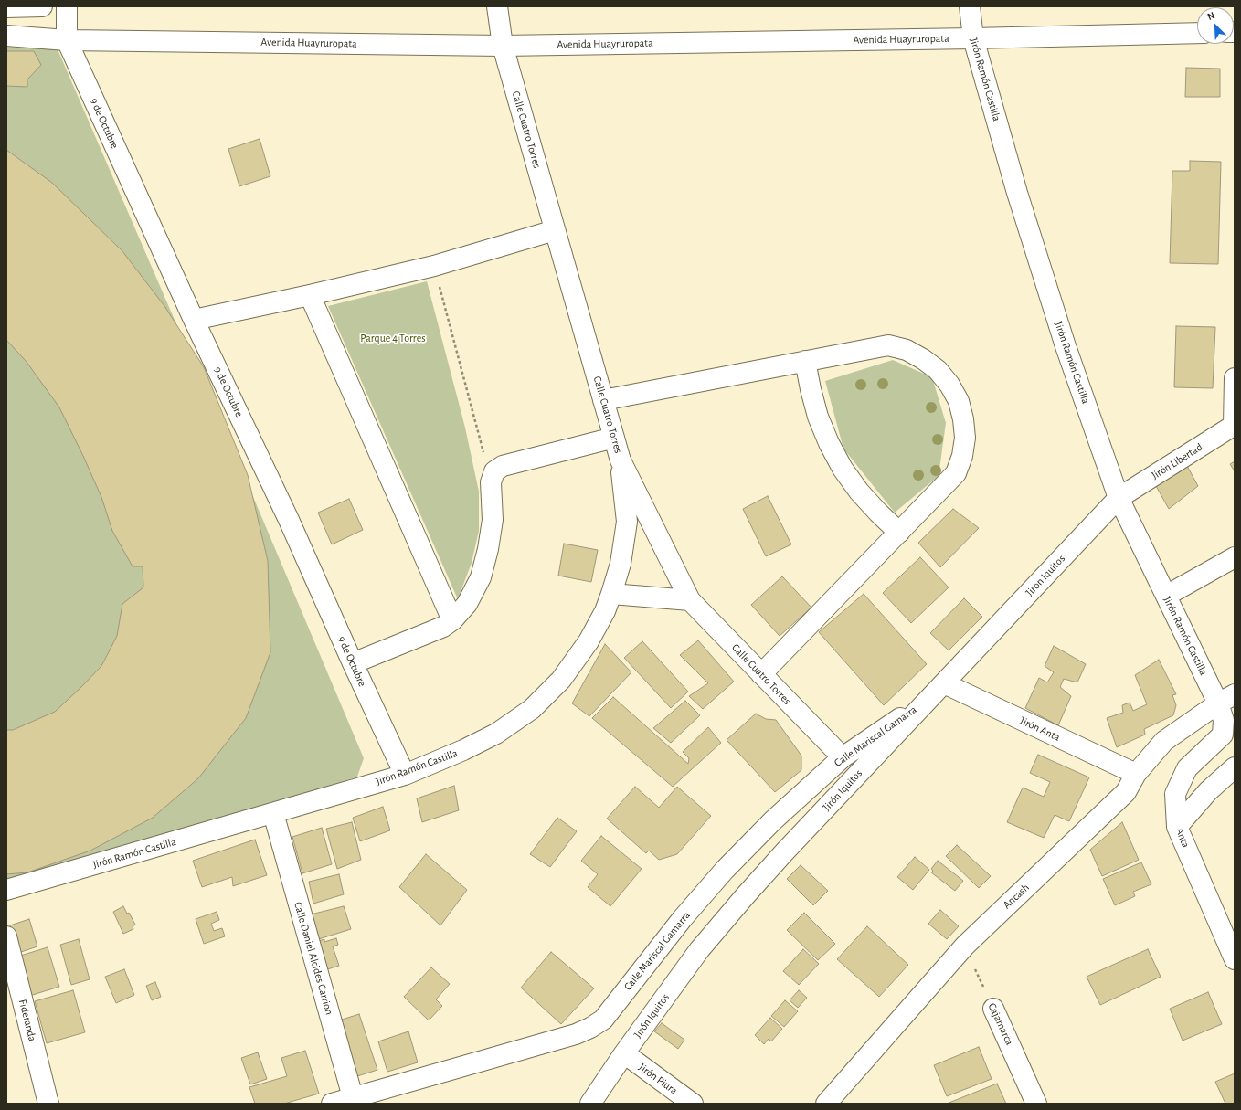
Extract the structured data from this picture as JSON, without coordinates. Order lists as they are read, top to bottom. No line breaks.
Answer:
{"streets":{"street":["Avenida Huayruropata","Jirón Ramón Castilla","9 de Octubre","Calle Cuatro Torres","Jirón Libertad","Jirón Iquitos","Jirón Anta","Calle Mariscal Gamarra","Anta","Ancash","Calle Daniel Alcides Carrion","Fideranda","Cajamarca","Jirón Piura"]},"crossings":[["Avenida Huayruropata","Jirón Ramón Castilla"],["Avenida Huayruropata","9 de Octubre"],["Avenida Huayruropata","Calle Cuatro Torres"],["Jirón Ramón Castilla","9 de Octubre"],["Jirón Ramón Castilla","Calle Cuatro Torres"],["Jirón Ramón Castilla","Jirón Libertad"],["Jirón Ramón Castilla","Jirón Iquitos"],["Jirón Ramón Castilla","Anta"],["Jirón Ramón Castilla","Ancash"],["Jirón Ramón Castilla","Calle Daniel Alcides Carrion"],["Calle Cuatro Torres","Calle Mariscal Gamarra"],["Jirón Libertad","Jirón Iquitos"],["Jirón Iquitos","Jirón Anta"],["Jirón Iquitos","Calle Mariscal Gamarra"],["Jirón Iquitos","Jirón Piura"],["Jirón Anta","Ancash"],["Calle Mariscal Gamarra","Calle Daniel Alcides Carrion"],["Anta","Ancash"],["Ancash","Cajamarca"]],"parks":["Parque 4 Torres"],"north":"top left"}
